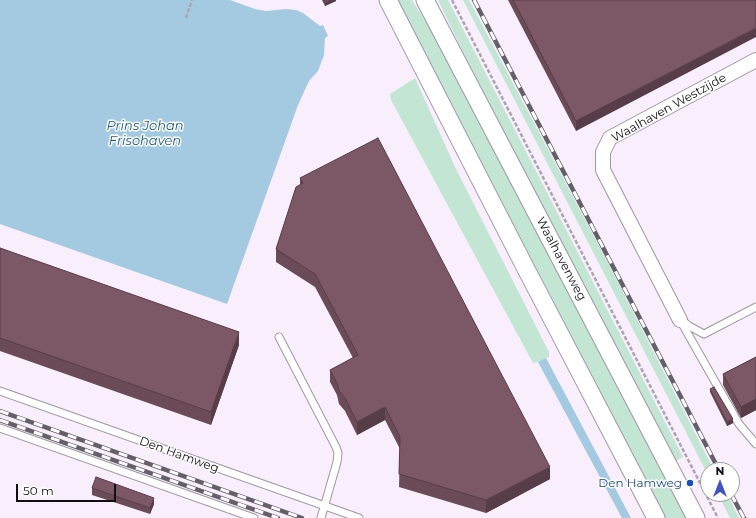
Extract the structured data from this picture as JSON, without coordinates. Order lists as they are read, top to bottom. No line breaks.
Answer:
{"streets":{"street":["Waalhaven Westzijde","Waalhavenweg"],"lane":["Den Hamweg"]},"water":["Prins Johan Frisohaven"],"places":["Den Hamweg"],"scale_bar":"50 m","north":"top"}
